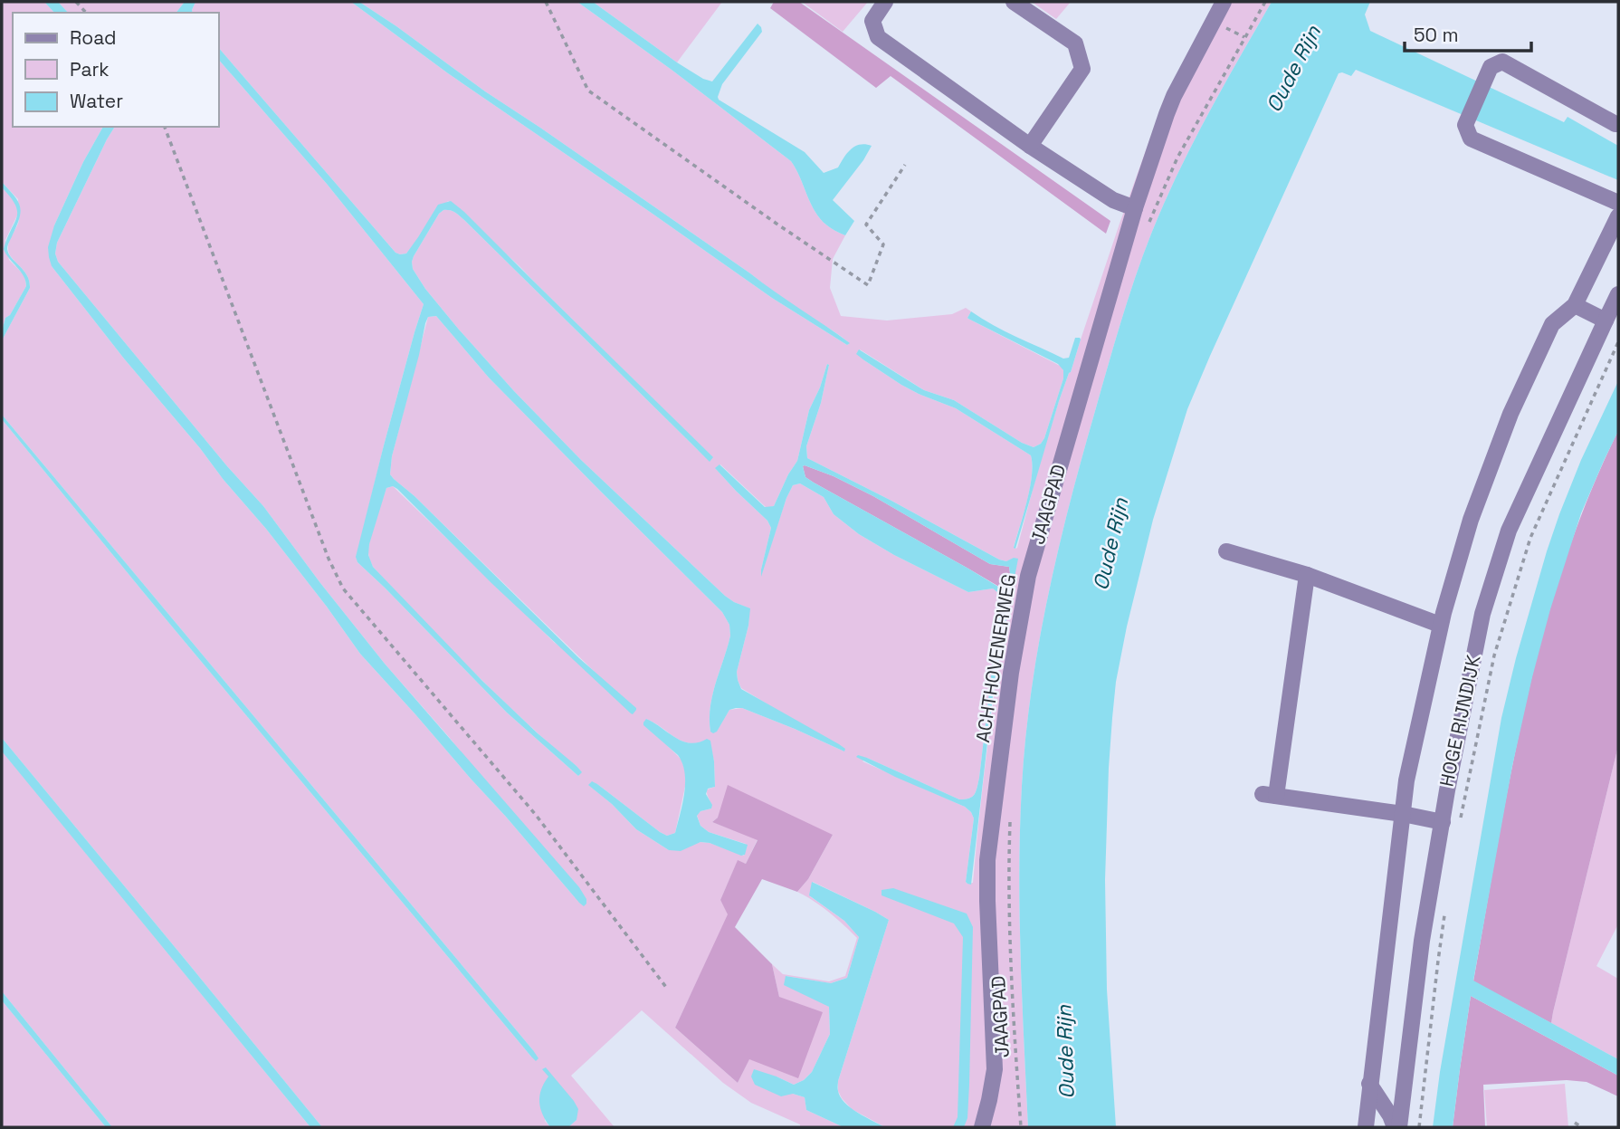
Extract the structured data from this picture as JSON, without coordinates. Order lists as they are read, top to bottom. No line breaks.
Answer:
{"streets":{"street":["ACHTHOVENERWEG","HOGE RIJNDIJK"],"path":["JAAGPAD"]},"water":["Oude Rijn"],"legend":["Road","Park","Water"],"scale_bar":"50 m"}
